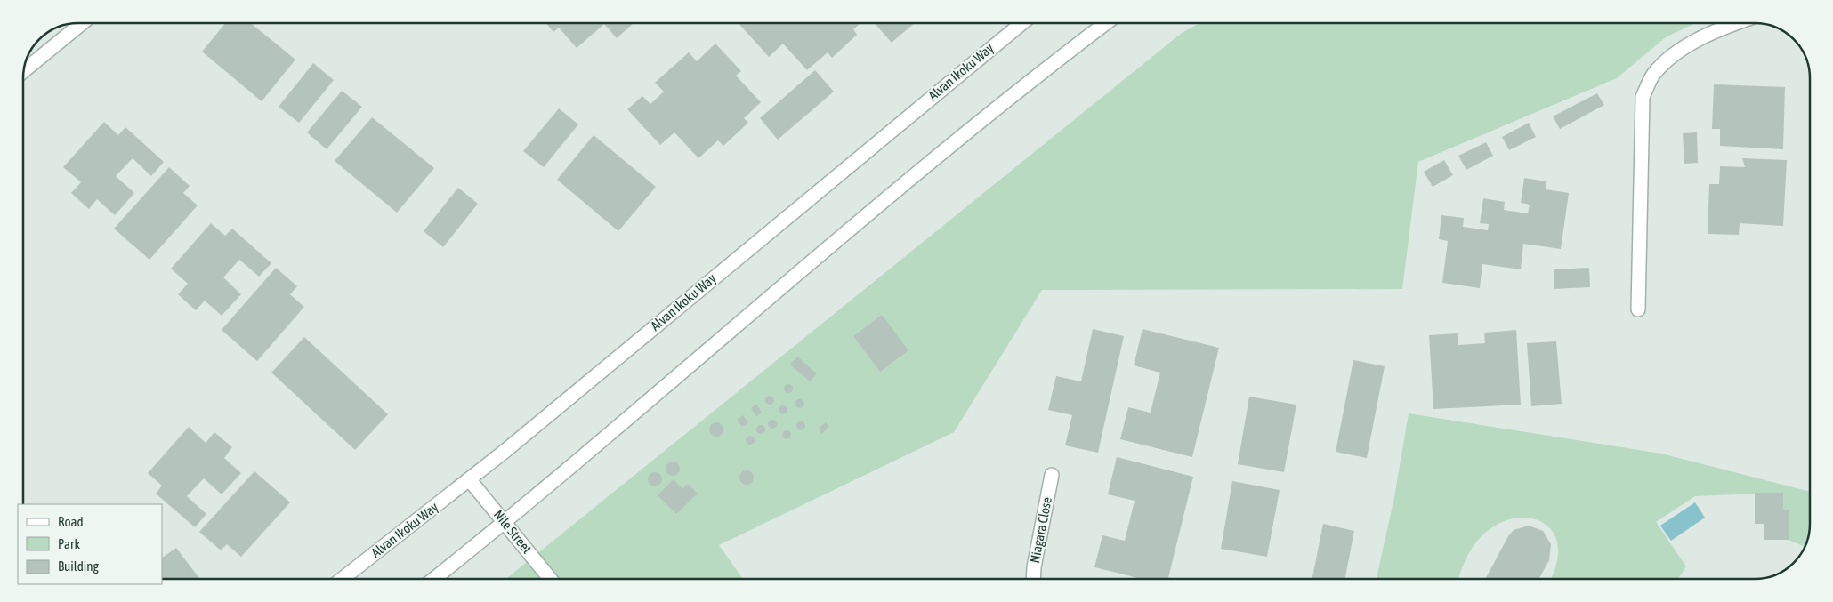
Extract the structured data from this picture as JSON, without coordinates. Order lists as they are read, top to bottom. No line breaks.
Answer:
{"streets":{"street":["Alvan Ikoku Way","Niagara Close","Nile Street"]},"crossings":[["Alvan Ikoku Way","Nile Street"]],"legend":["Road","Park","Building"]}
